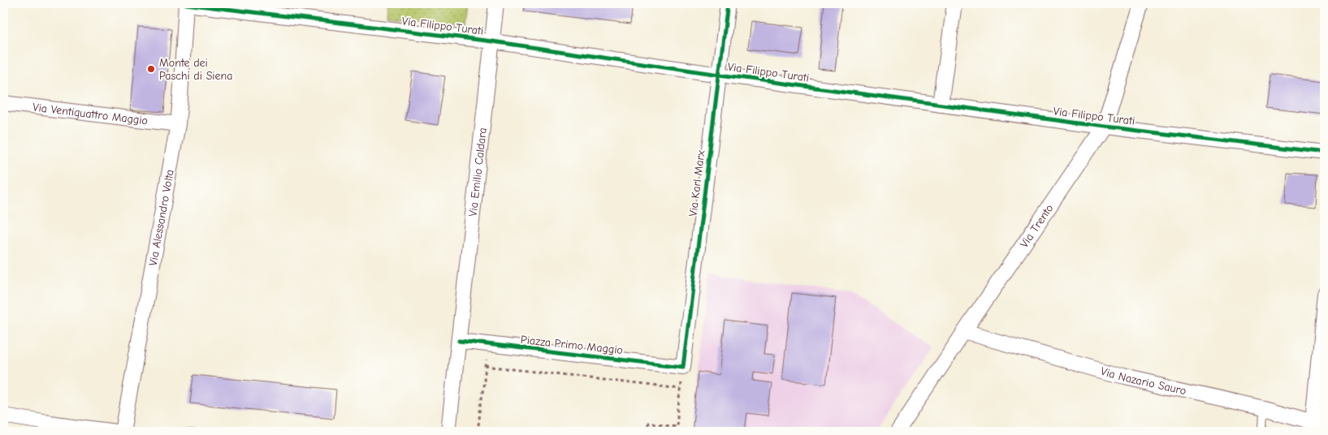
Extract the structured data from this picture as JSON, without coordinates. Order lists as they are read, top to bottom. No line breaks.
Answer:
{"streets":{"street":["Via Filippo Turati","Via Ventiquattro Maggio","Via Emilio Caldara","Via Karl Marx","Via Alessandro Volta","Via Trento","Piazza Primo Maggio","Via Nazario Sauro"]},"crossings":[["Via Filippo Turati","Via Emilio Caldara"],["Via Filippo Turati","Via Karl Marx"],["Via Filippo Turati","Via Alessandro Volta"],["Via Filippo Turati","Via Trento"],["Via Ventiquattro Maggio","Via Alessandro Volta"],["Via Emilio Caldara","Piazza Primo Maggio"],["Via Karl Marx","Piazza Primo Maggio"],["Via Trento","Via Nazario Sauro"]],"places":["Monte dei Paschi di Siena"]}
